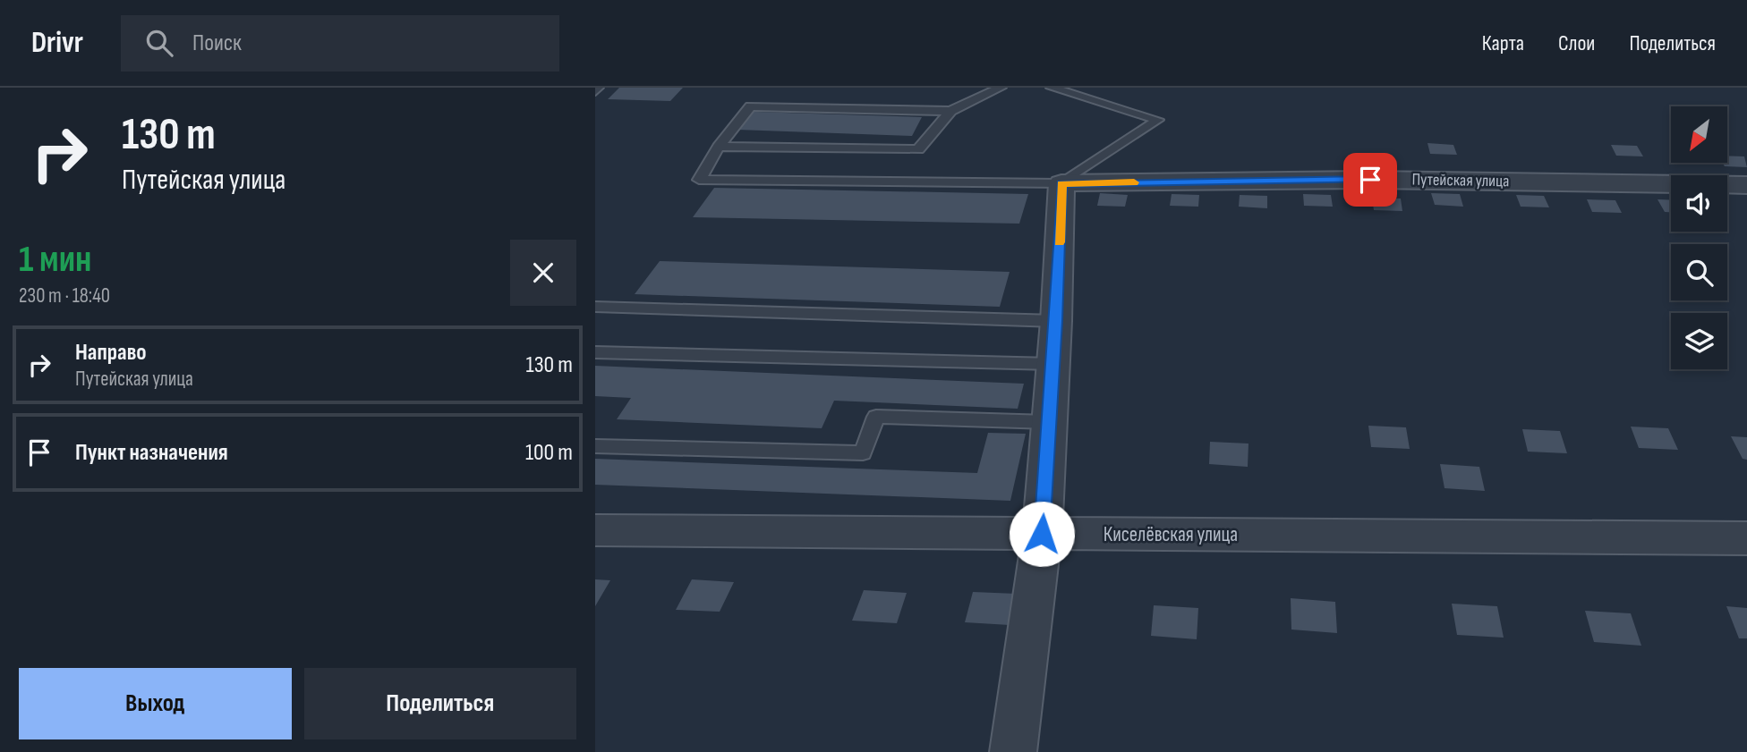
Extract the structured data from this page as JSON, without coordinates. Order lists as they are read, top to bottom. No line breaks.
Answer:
{"streets":{"street":["Путейская улица","Киселёвская улица"]},"north":"bottom left","page":{"header":"Drivr","search":"Поиск","nav":["Карта","Слои","Поделиться"],"turn":["130 m","Путейская улица"],"heading":["1 мин","230 m · 18:40"],"list":[{"name":"Направо","note":"Путейская улица","value":"130 m"},{"name":"Пункт назначения","value":"100 m"}],"buttons":["Выход","Поделиться"]}}
